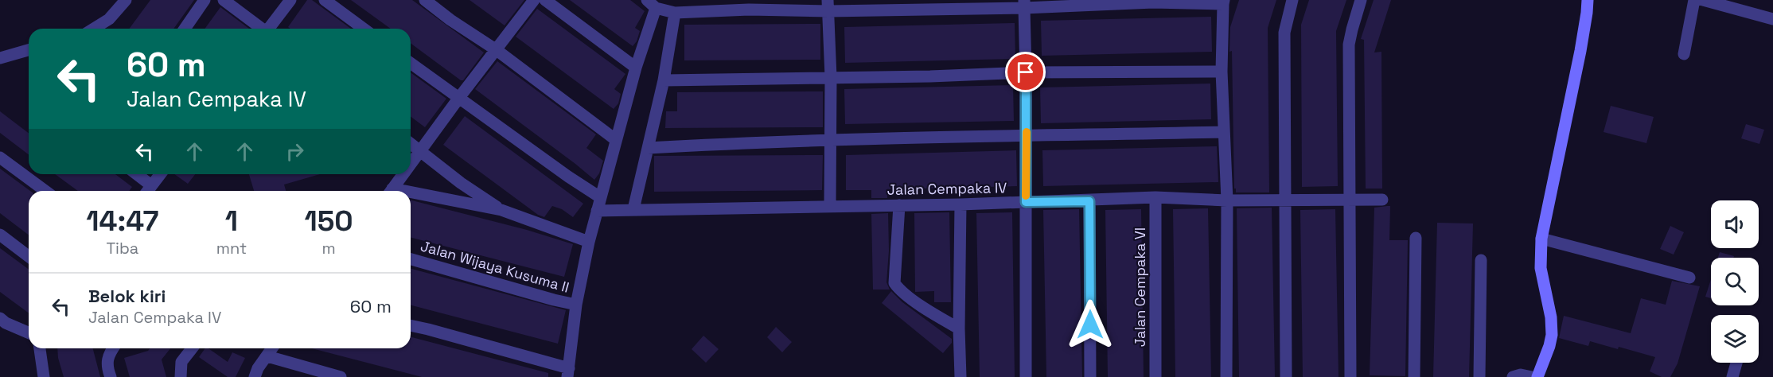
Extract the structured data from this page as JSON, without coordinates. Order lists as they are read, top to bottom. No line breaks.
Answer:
{"streets":{"street":["Jalan Cempaka IV","Jalan Wijaya Kusuma II","Jalan Cempaka VI"]},"crossings":[["Jalan Cempaka IV","Jalan Cempaka VI"]],"page":{"turn":["60 m","Jalan Cempaka IV"],"eta":["14:47","Tiba","1","mnt","150","m"],"list":[{"name":"Belok kiri","note":"Jalan Cempaka IV","value":"60 m"}]}}
